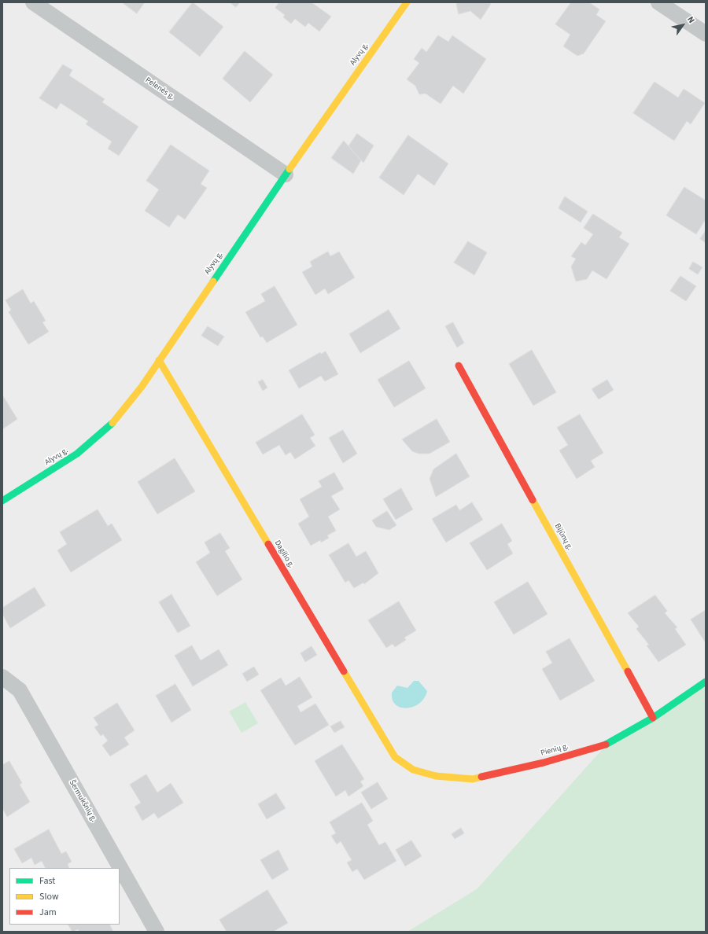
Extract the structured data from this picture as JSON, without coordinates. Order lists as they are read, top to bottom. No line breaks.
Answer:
{"streets":{"street":["Alyvų g.","Pelenės g.","Bijūnų g.","Dagilio g.","Pienių g.","Šermukšnių g."]},"crossings":[["Alyvų g.","Pelenės g."],["Alyvų g.","Dagilio g."],["Bijūnų g.","Pienių g."],["Dagilio g.","Pienių g."]],"legend":["Fast","Slow","Jam"],"north":"top right"}
